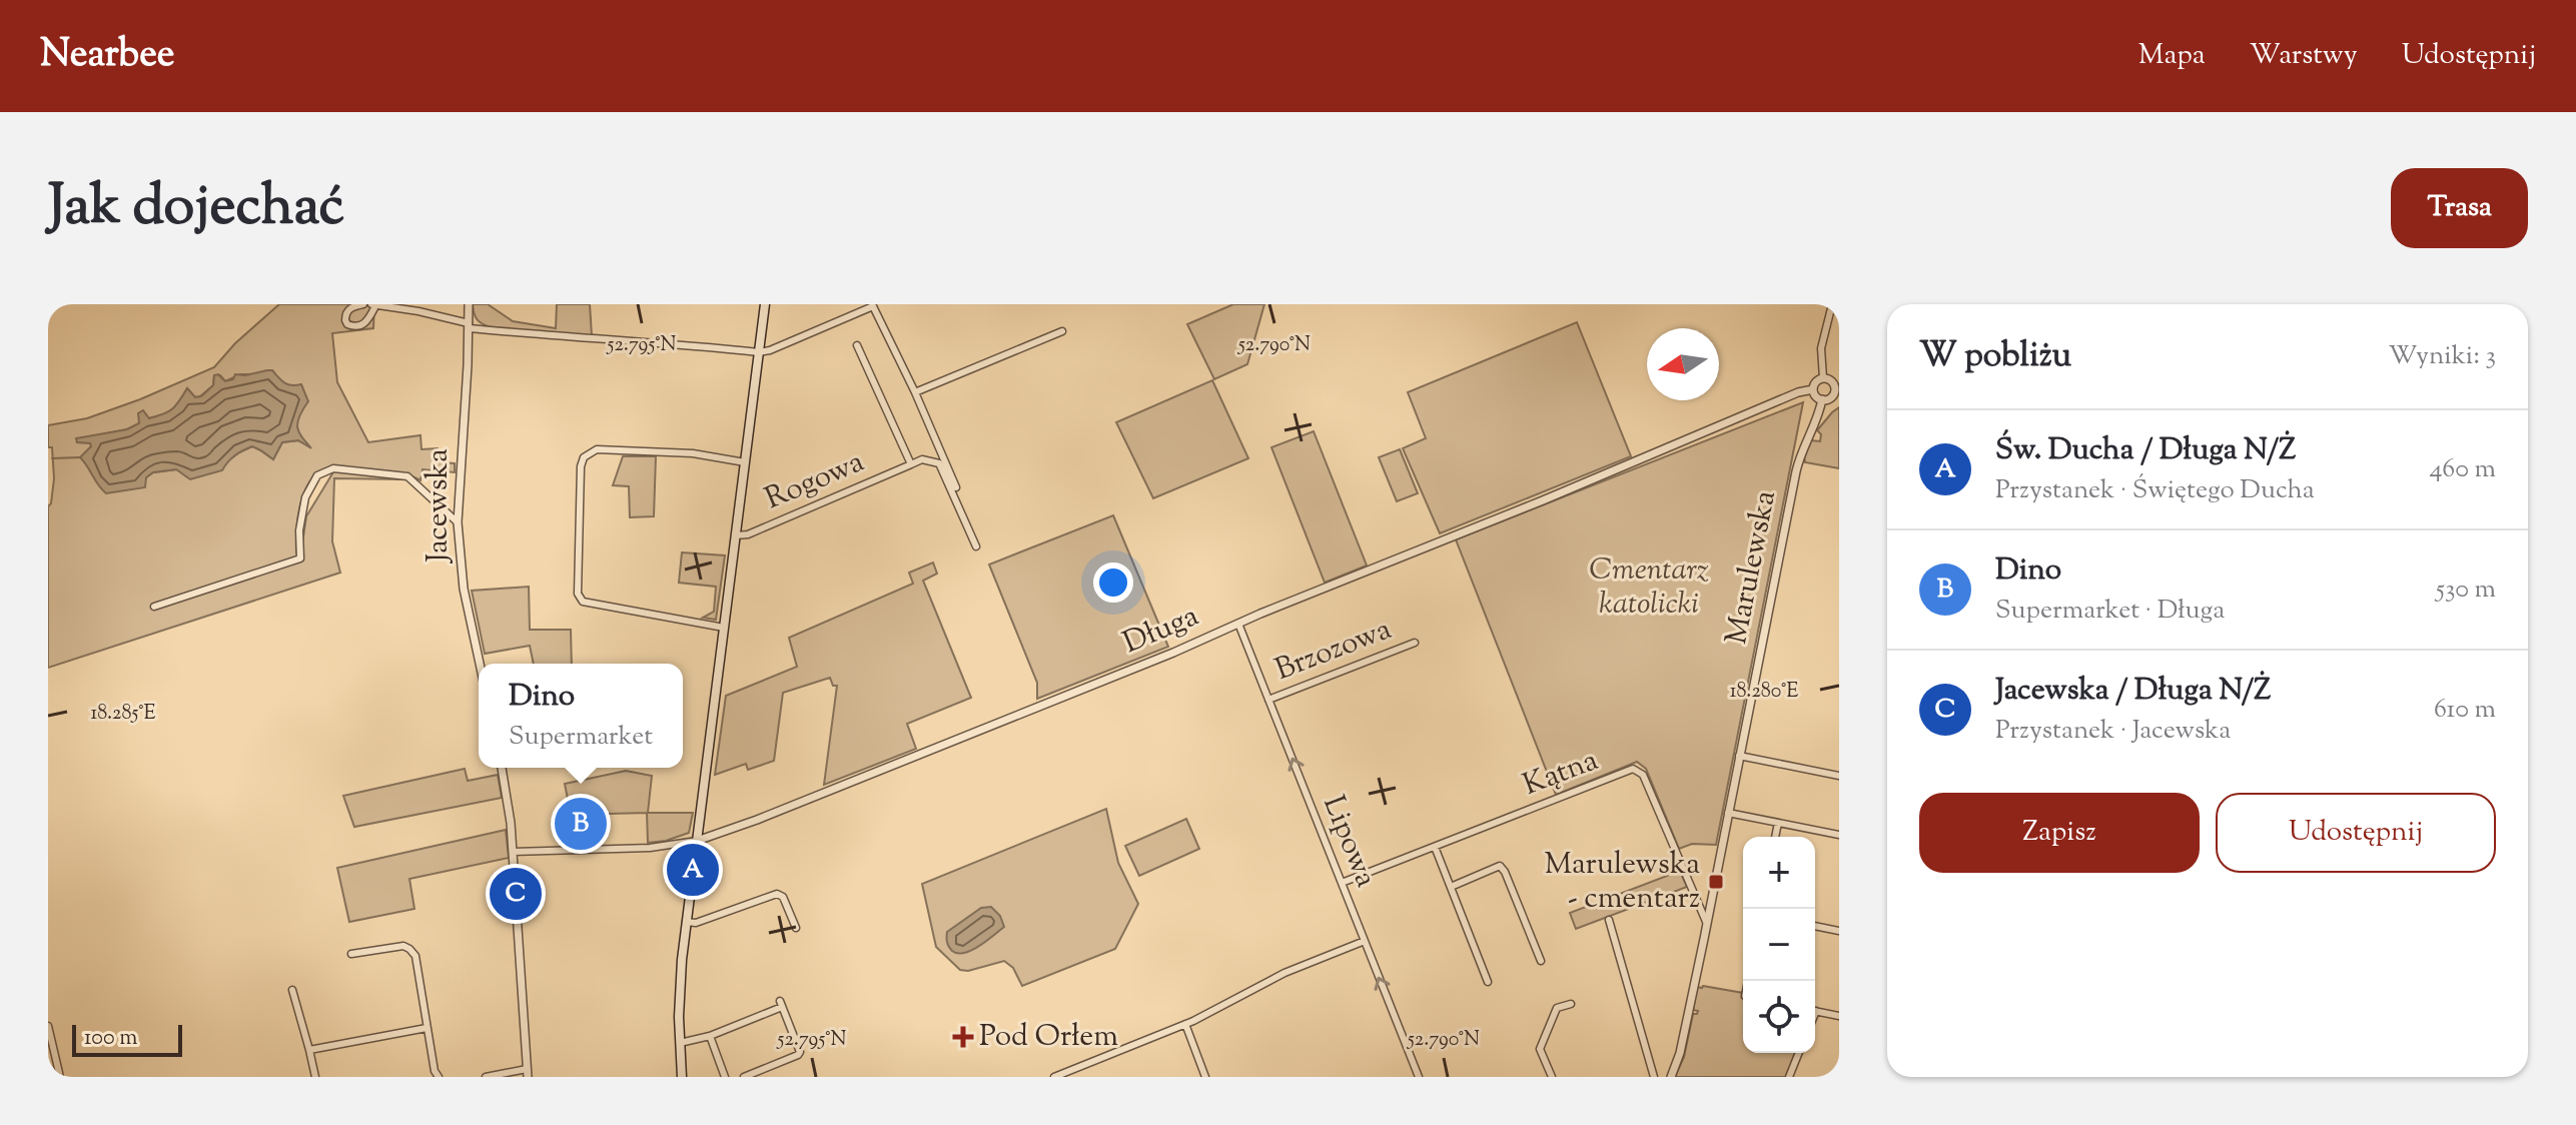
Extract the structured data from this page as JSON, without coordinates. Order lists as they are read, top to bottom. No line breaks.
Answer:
{"streets":{"street":["Rogowa","Jacewska","Marulewska","Długa","Brzozowa","Kątna","Lipowa"]},"crossings":[["Marulewska","Długa"],["Marulewska","Kątna"],["Długa","Lipowa"],["Brzozowa","Lipowa"],["Kątna","Lipowa"]],"one_way":["Lipowa"],"parks":["Cmentarz katolicki"],"places":{"transit":["Marulewska - cmentarz"],"health":["Pod Orłem"]},"scale_bar":"100 m","north":"left","page":{"header":"Nearbee","nav":["Mapa","Warstwy","Udostępnij"],"title":"Jak dojechać","buttons":["Trasa",["Zapisz","Udostępnij"]],"heading":["W pobliżu","Wyniki: 3"],"list":[{"mark":"A","name":"Św. Ducha / Długa N/Ż","note":"Przystanek · Świętego Ducha","value":"460 m"},{"mark":"B","name":"Dino","note":"Supermarket · Długa","value":"530 m"},{"mark":"C","name":"Jacewska / Długa N/Ż","note":"Przystanek · Jacewska","value":"610 m"}],"popup":["Dino","Supermarket"],"pins":["B","A","C"],"map_buttons":["+","−"],"scale":"100 m"},"coordinates":["52.795°N","52.790°N","18.280°E","18.285°E"]}
